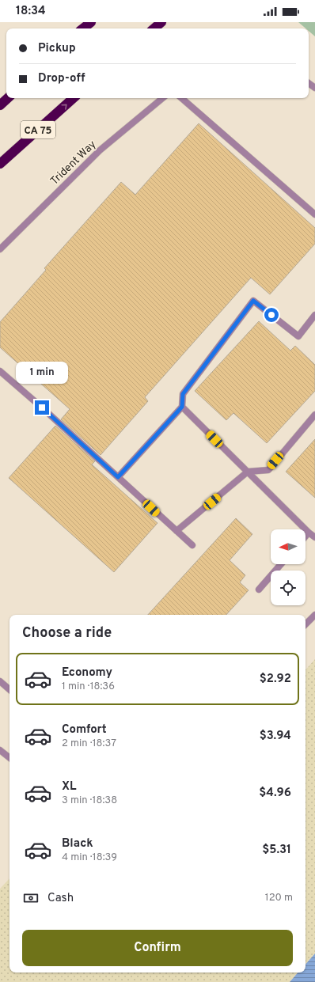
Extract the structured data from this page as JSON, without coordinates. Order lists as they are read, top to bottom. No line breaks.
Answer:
{"streets":{"highway":["CA 75"],"lane":["Trident Way"]},"north":"left","page":{"status":"18:34","banner":["Pickup","Drop-off"],"bubble":"1 min","heading":"Choose a ride","list":[{"name":"Economy","note":"1 min · 18:36","value":"$2.92"},{"name":"Comfort","note":"2 min · 18:37","value":"$3.94"},{"name":"XL","note":"3 min · 18:38","value":"$4.96"},{"name":"Black","note":"4 min · 18:39","value":"$5.31"}],"pay":["Cash","120 m"],"buttons":"Confirm"}}
